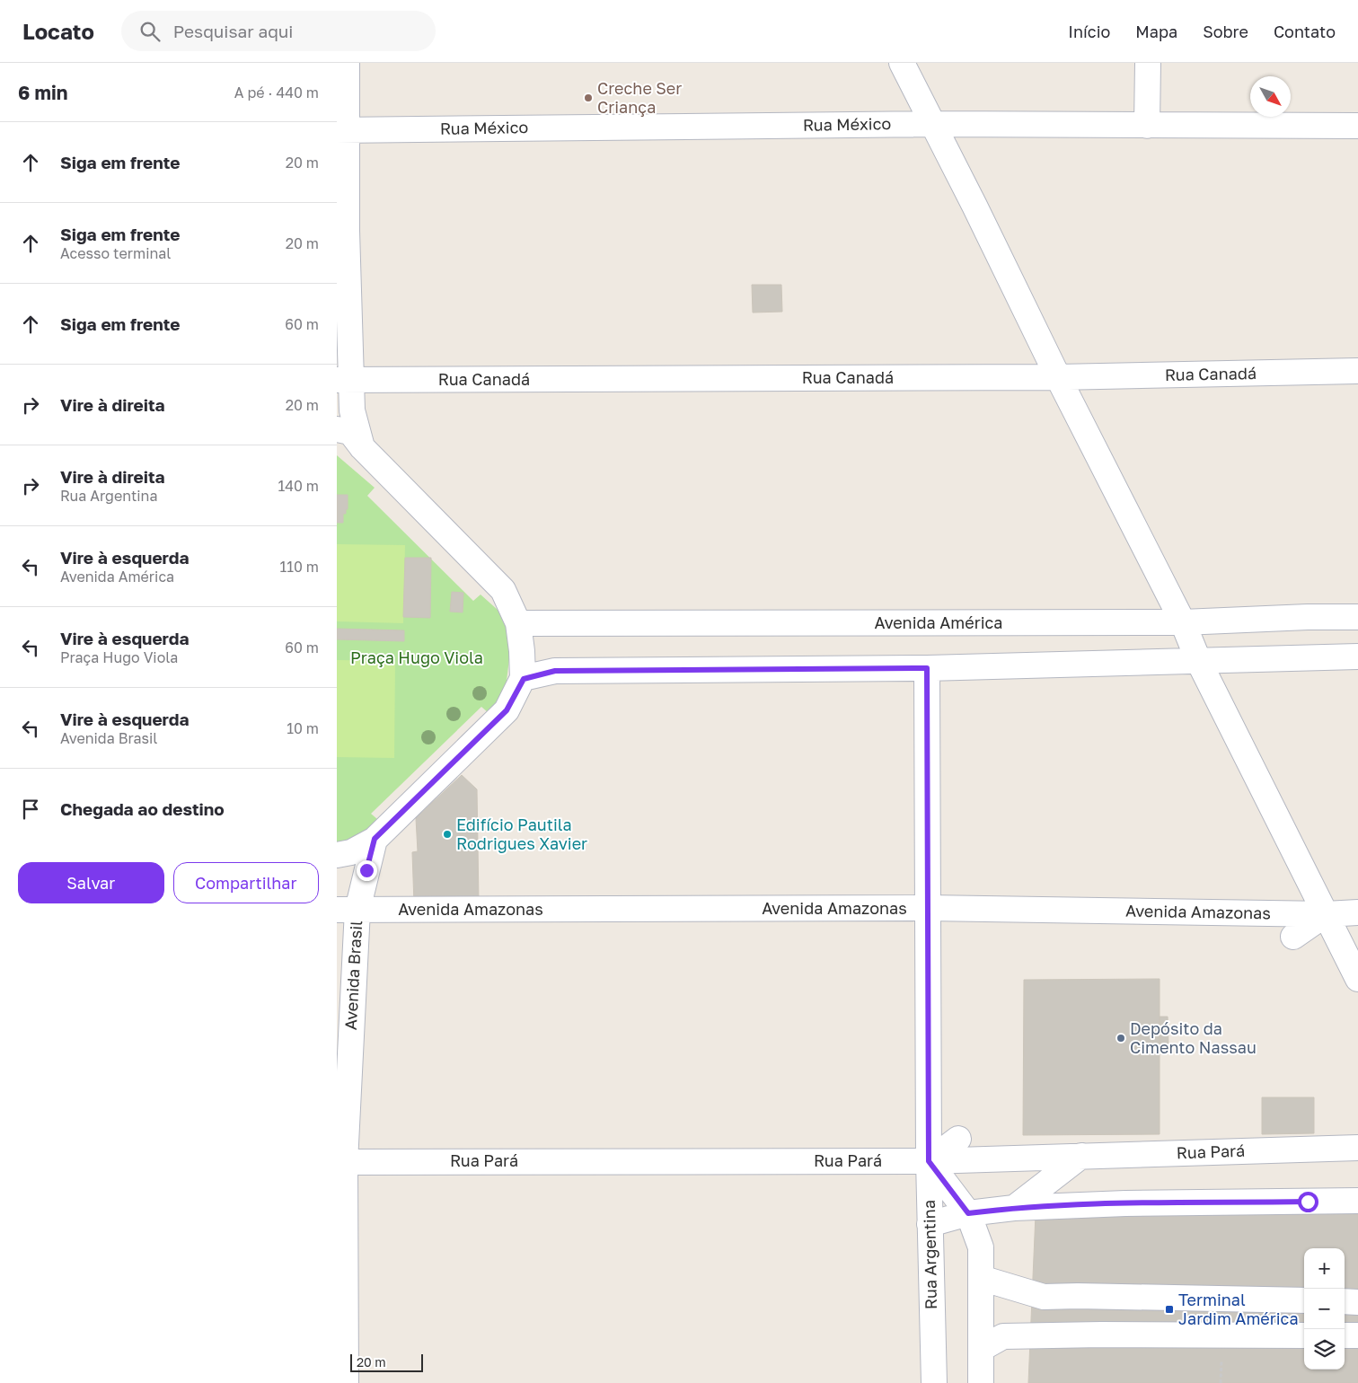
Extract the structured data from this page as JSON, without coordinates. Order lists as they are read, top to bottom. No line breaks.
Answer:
{"streets":{"street":["Rua México","Rua Canadá","Avenida América","Avenida Amazonas","Avenida Brasil","Rua Pará","Rua Argentina"]},"crossings":[["Avenida Amazonas","Avenida Brasil"],["Avenida Amazonas","Rua Argentina"],["Avenida Brasil","Rua Pará"],["Rua Pará","Rua Argentina"]],"parks":["Praça Hugo Viola"],"places":{"other":["Creche Ser Criança","Edifício Pautila Rodrigues Xavier","Depósito da Cimento Nassau"],"transit":["Terminal Jardim América"]},"scale_bar":"20 m","north":"bottom right","page":{"header":"Locato","search":"Pesquisar aqui","nav":["Início","Mapa","Sobre","Contato"],"heading":["6 min","A pé · 440 m"],"list":[["Siga em frente","20 m"],["Siga em frente","Acesso terminal","20 m"],["Siga em frente","60 m"],["Vire à direita","20 m"],["Vire à direita","Rua Argentina","140 m"],["Vire à esquerda","Avenida América","110 m"],["Vire à esquerda","Praça Hugo Viola","60 m"],["Vire à esquerda","Avenida Brasil","10 m"],"Chegada ao destino"],"buttons":["Salvar","Compartilhar"],"map_buttons":["+","−"],"scale":"20 m"}}
